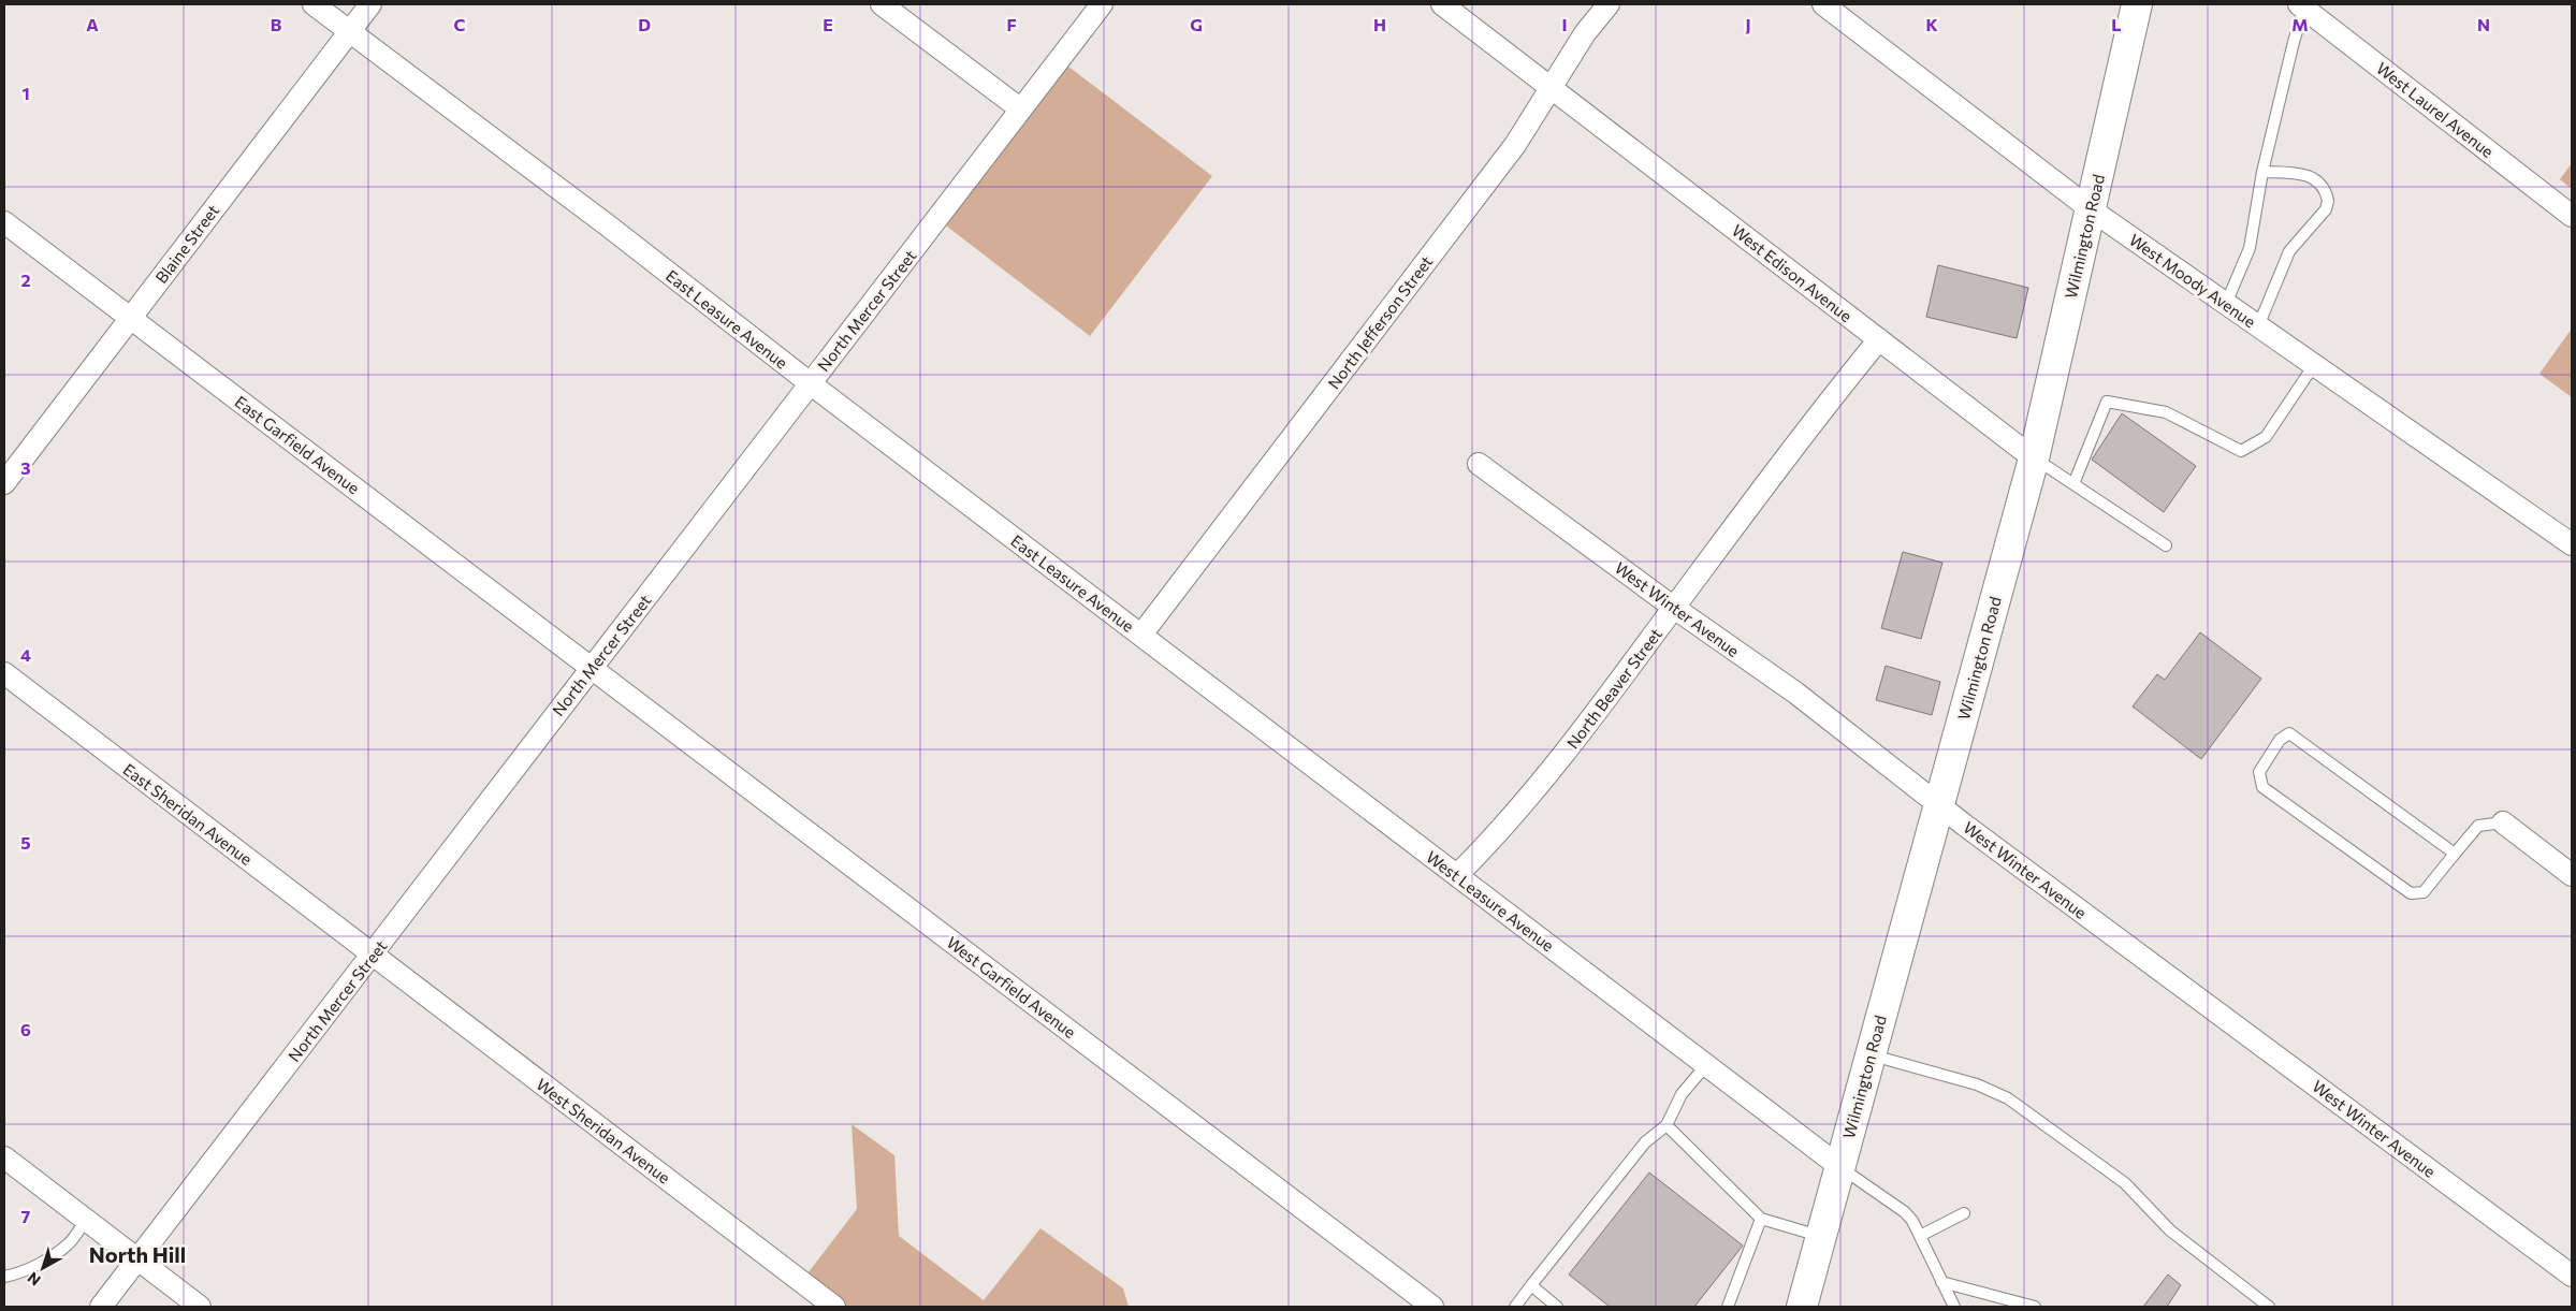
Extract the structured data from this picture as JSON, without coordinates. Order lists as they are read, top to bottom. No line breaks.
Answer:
{"streets":{"main road":["Wilmington Road"],"street":["West Laurel Avenue","Blaine Street","West Edison Avenue","West Moody Avenue","North Mercer Street","East Leasure Avenue","North Jefferson Street","East Garfield Avenue","West Winter Avenue","North Beaver Street","East Sheridan Avenue","West Leasure Avenue","West Garfield Avenue","West Sheridan Avenue"]},"crossings":[["Wilmington Road","West Edison Avenue"],["Wilmington Road","West Moody Avenue"],["Wilmington Road","West Winter Avenue"],["Wilmington Road","West Leasure Avenue"],["Blaine Street","East Leasure Avenue"],["Blaine Street","East Garfield Avenue"],["West Edison Avenue","North Jefferson Street"],["West Edison Avenue","North Beaver Street"],["North Mercer Street","East Leasure Avenue"],["North Mercer Street","East Garfield Avenue"],["North Mercer Street","East Sheridan Avenue"],["North Mercer Street","West Garfield Avenue"],["North Mercer Street","West Sheridan Avenue"],["East Leasure Avenue","North Jefferson Street"],["East Leasure Avenue","West Leasure Avenue"],["North Jefferson Street","West Leasure Avenue"],["East Garfield Avenue","West Garfield Avenue"],["West Winter Avenue","North Beaver Street"],["North Beaver Street","West Leasure Avenue"],["East Sheridan Avenue","West Sheridan Avenue"]],"districts":["North Hill"],"north":"bottom left","grid":{"columns":["A","B","C","D","E","F","G","H","I","J","K","L","M","N"],"rows":["1","2","3","4","5","6","7"]}}
